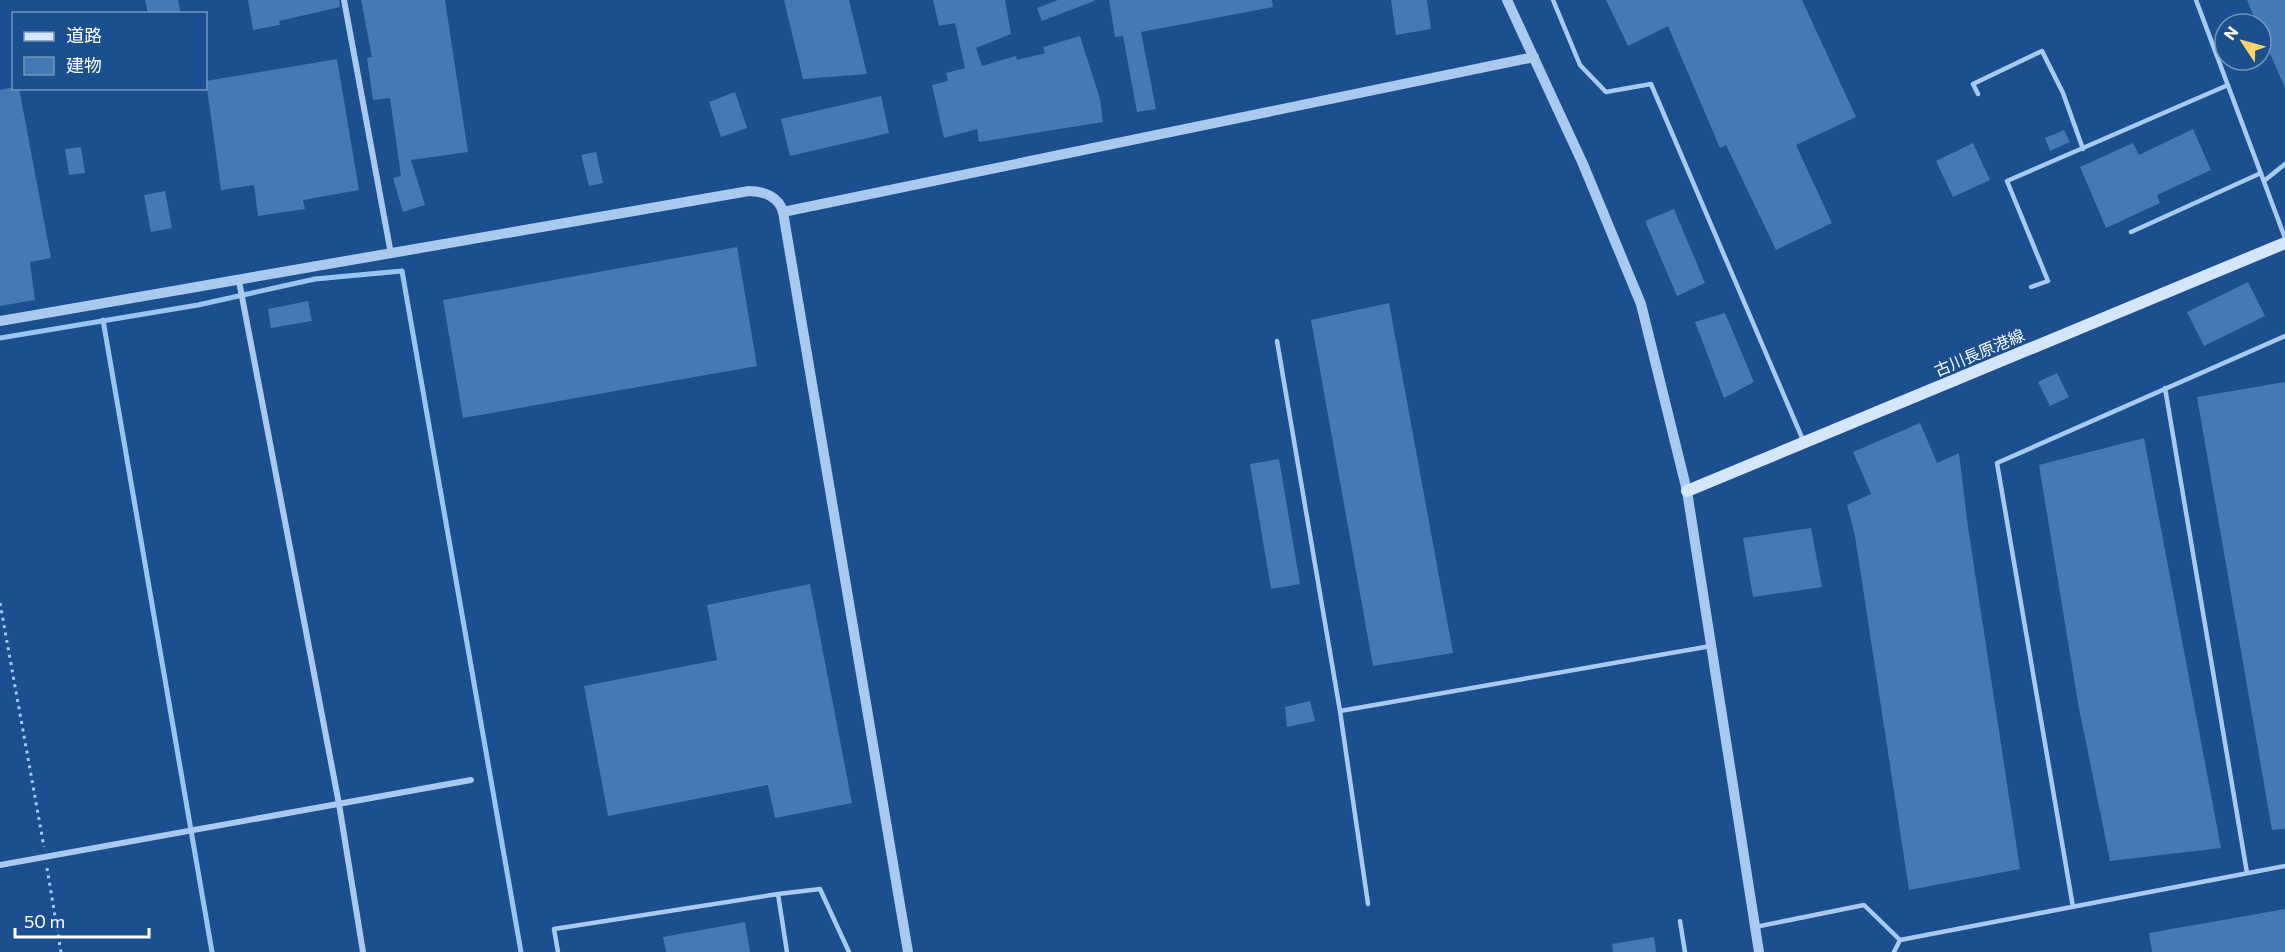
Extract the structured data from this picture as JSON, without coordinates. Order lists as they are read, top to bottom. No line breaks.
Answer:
{"streets":{"main road":["古川長原港線"]},"legend":["道路","建物"],"scale_bar":"50 m","north":"top left"}
